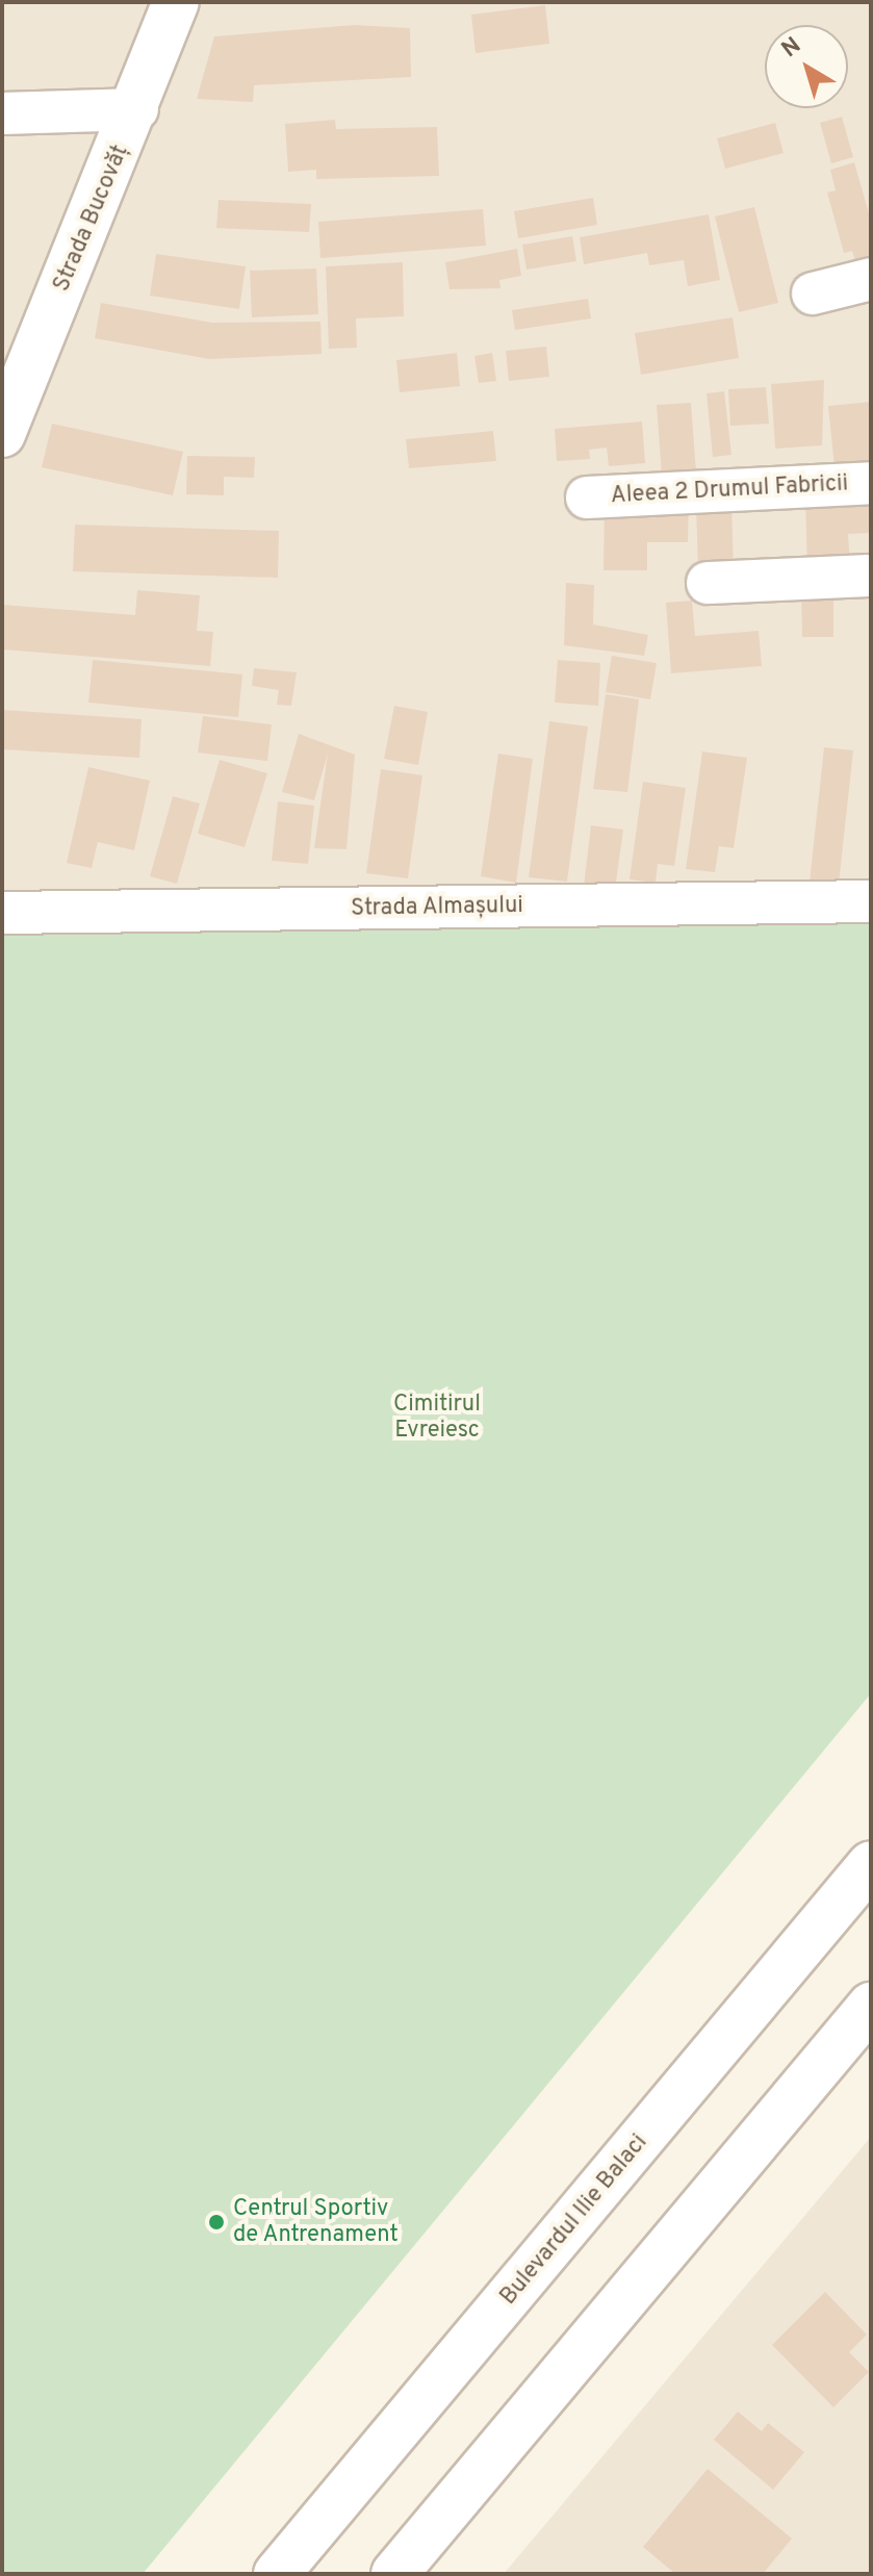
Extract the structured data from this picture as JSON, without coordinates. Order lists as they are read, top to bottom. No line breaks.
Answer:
{"streets":{"main road":["Strada Bucovăț","Bulevardul Ilie Balaci"],"street":["Aleea 2 Drumul Fabricii","Strada Almașului"]},"parks":["Cimitirul Evreiesc"],"places":["Centrul Sportiv de Antrenament"],"north":"top left"}
